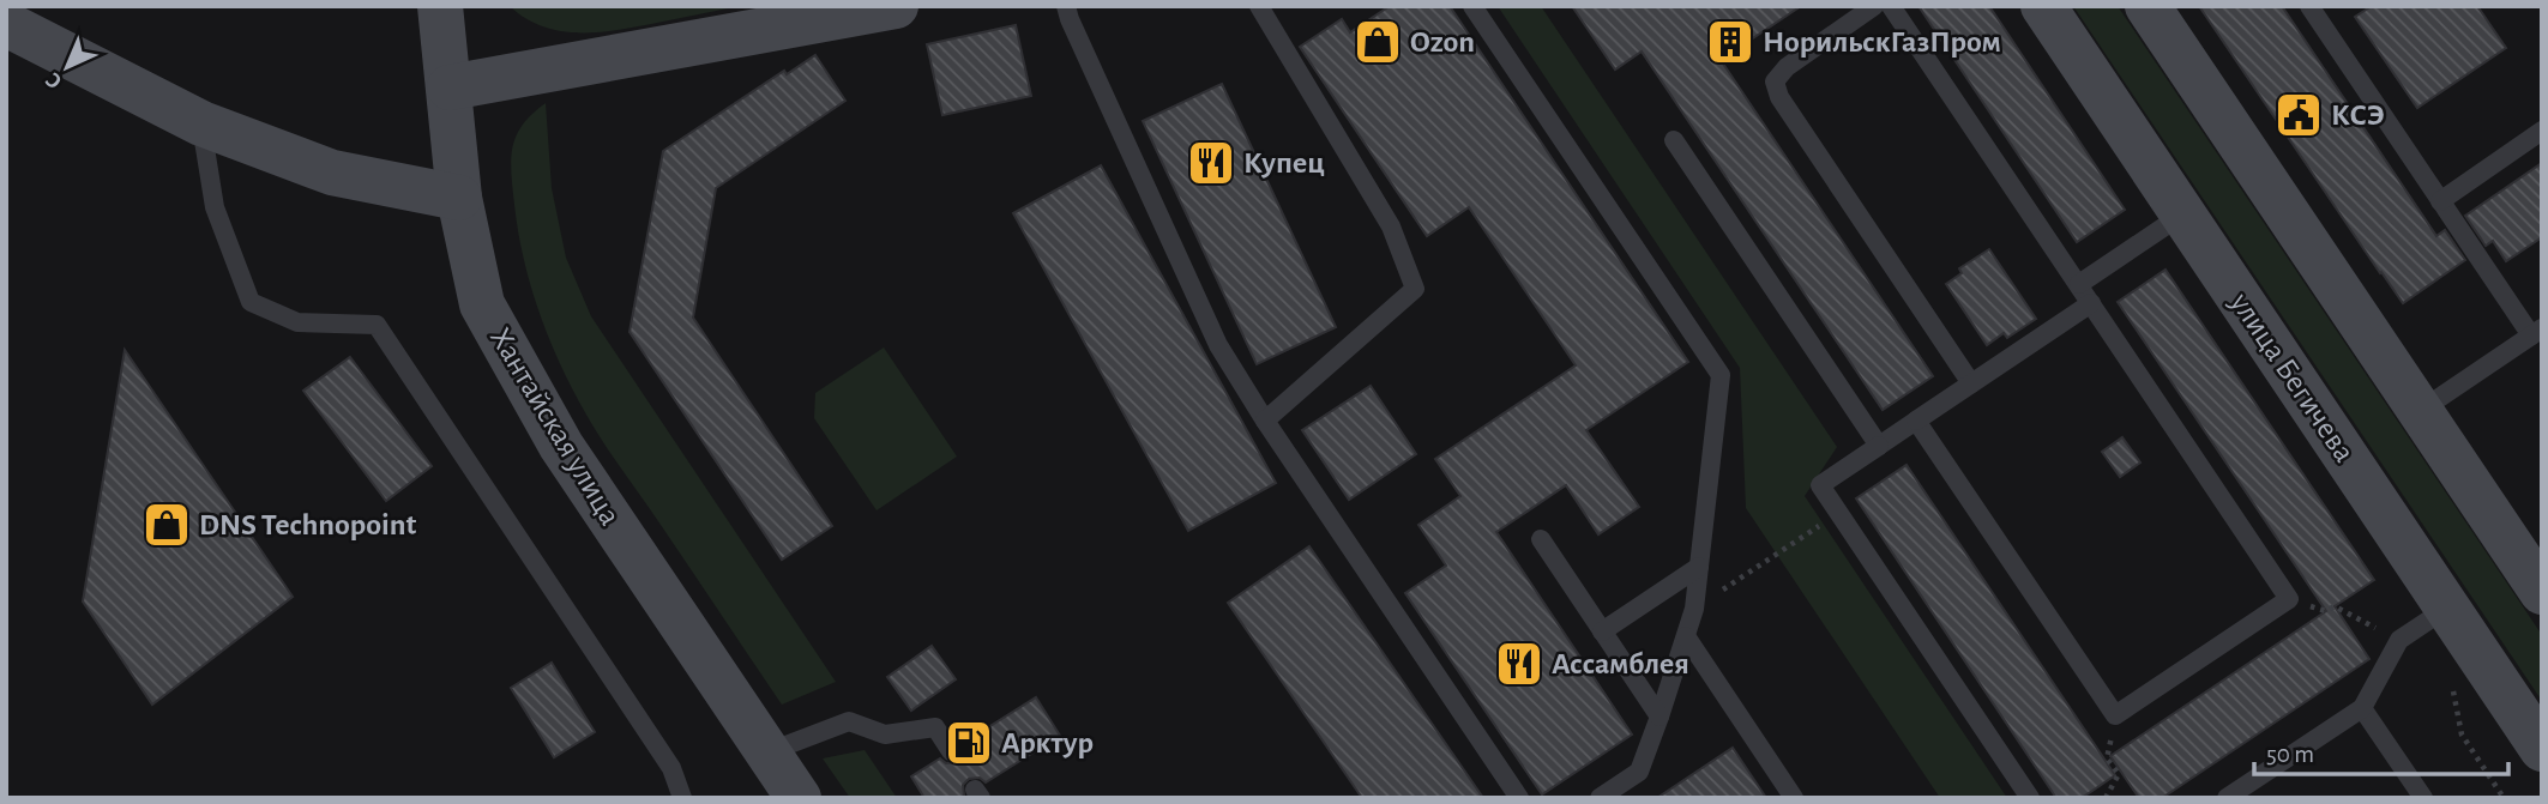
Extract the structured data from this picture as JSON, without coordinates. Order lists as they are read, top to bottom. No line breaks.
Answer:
{"streets":{"street":["улица Бегичева","Хантайская улица"]},"places":{"shop":["Ozon","DNS Technopoint"],"building":["НорильскГазПром"],"public building":["КСЭ"],"restaurant":["Купец","Ассамблея"],"fuel station":["Арктур"]},"scale_bar":"50 m","north":"bottom left"}
